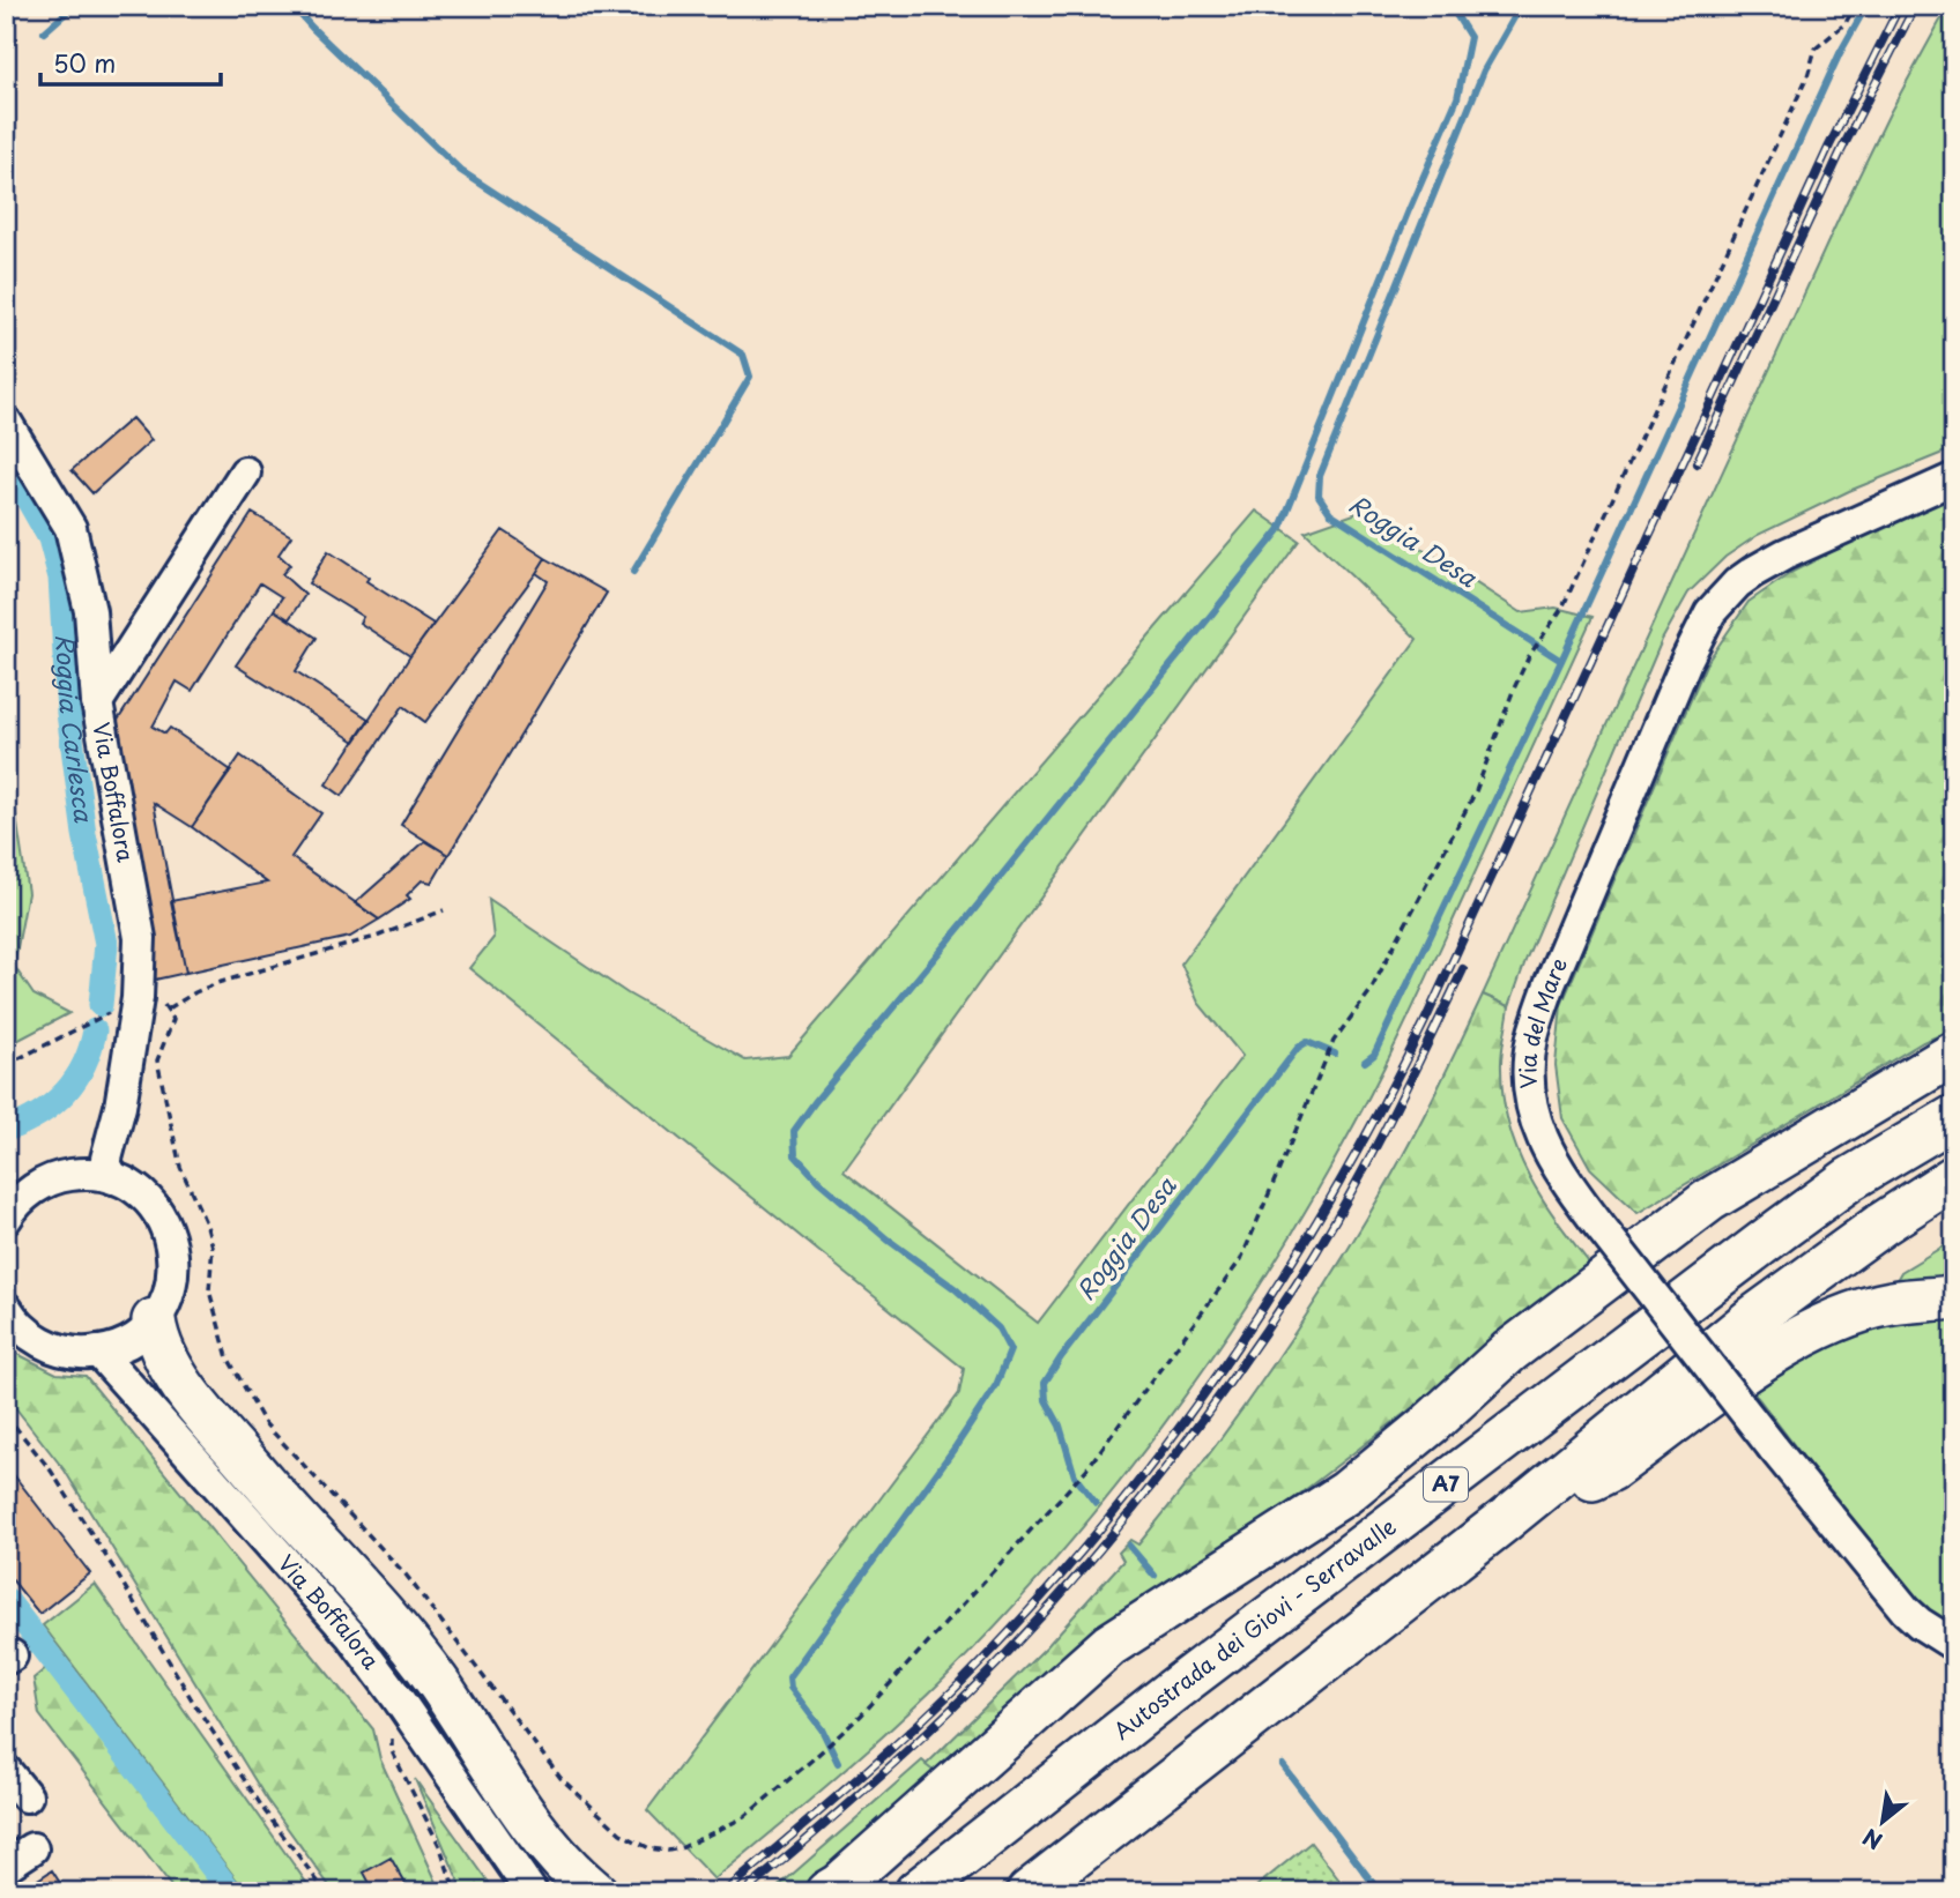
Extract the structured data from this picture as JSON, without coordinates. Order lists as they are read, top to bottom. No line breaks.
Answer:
{"streets":{"highway":["A7","Autostrada dei Giovi - Serravalle"],"street":["Via Boffalora","Via del Mare"]},"water":["Roggia Desa","Roggia Carlesca"],"scale_bar":"50 m","north":"bottom left"}
